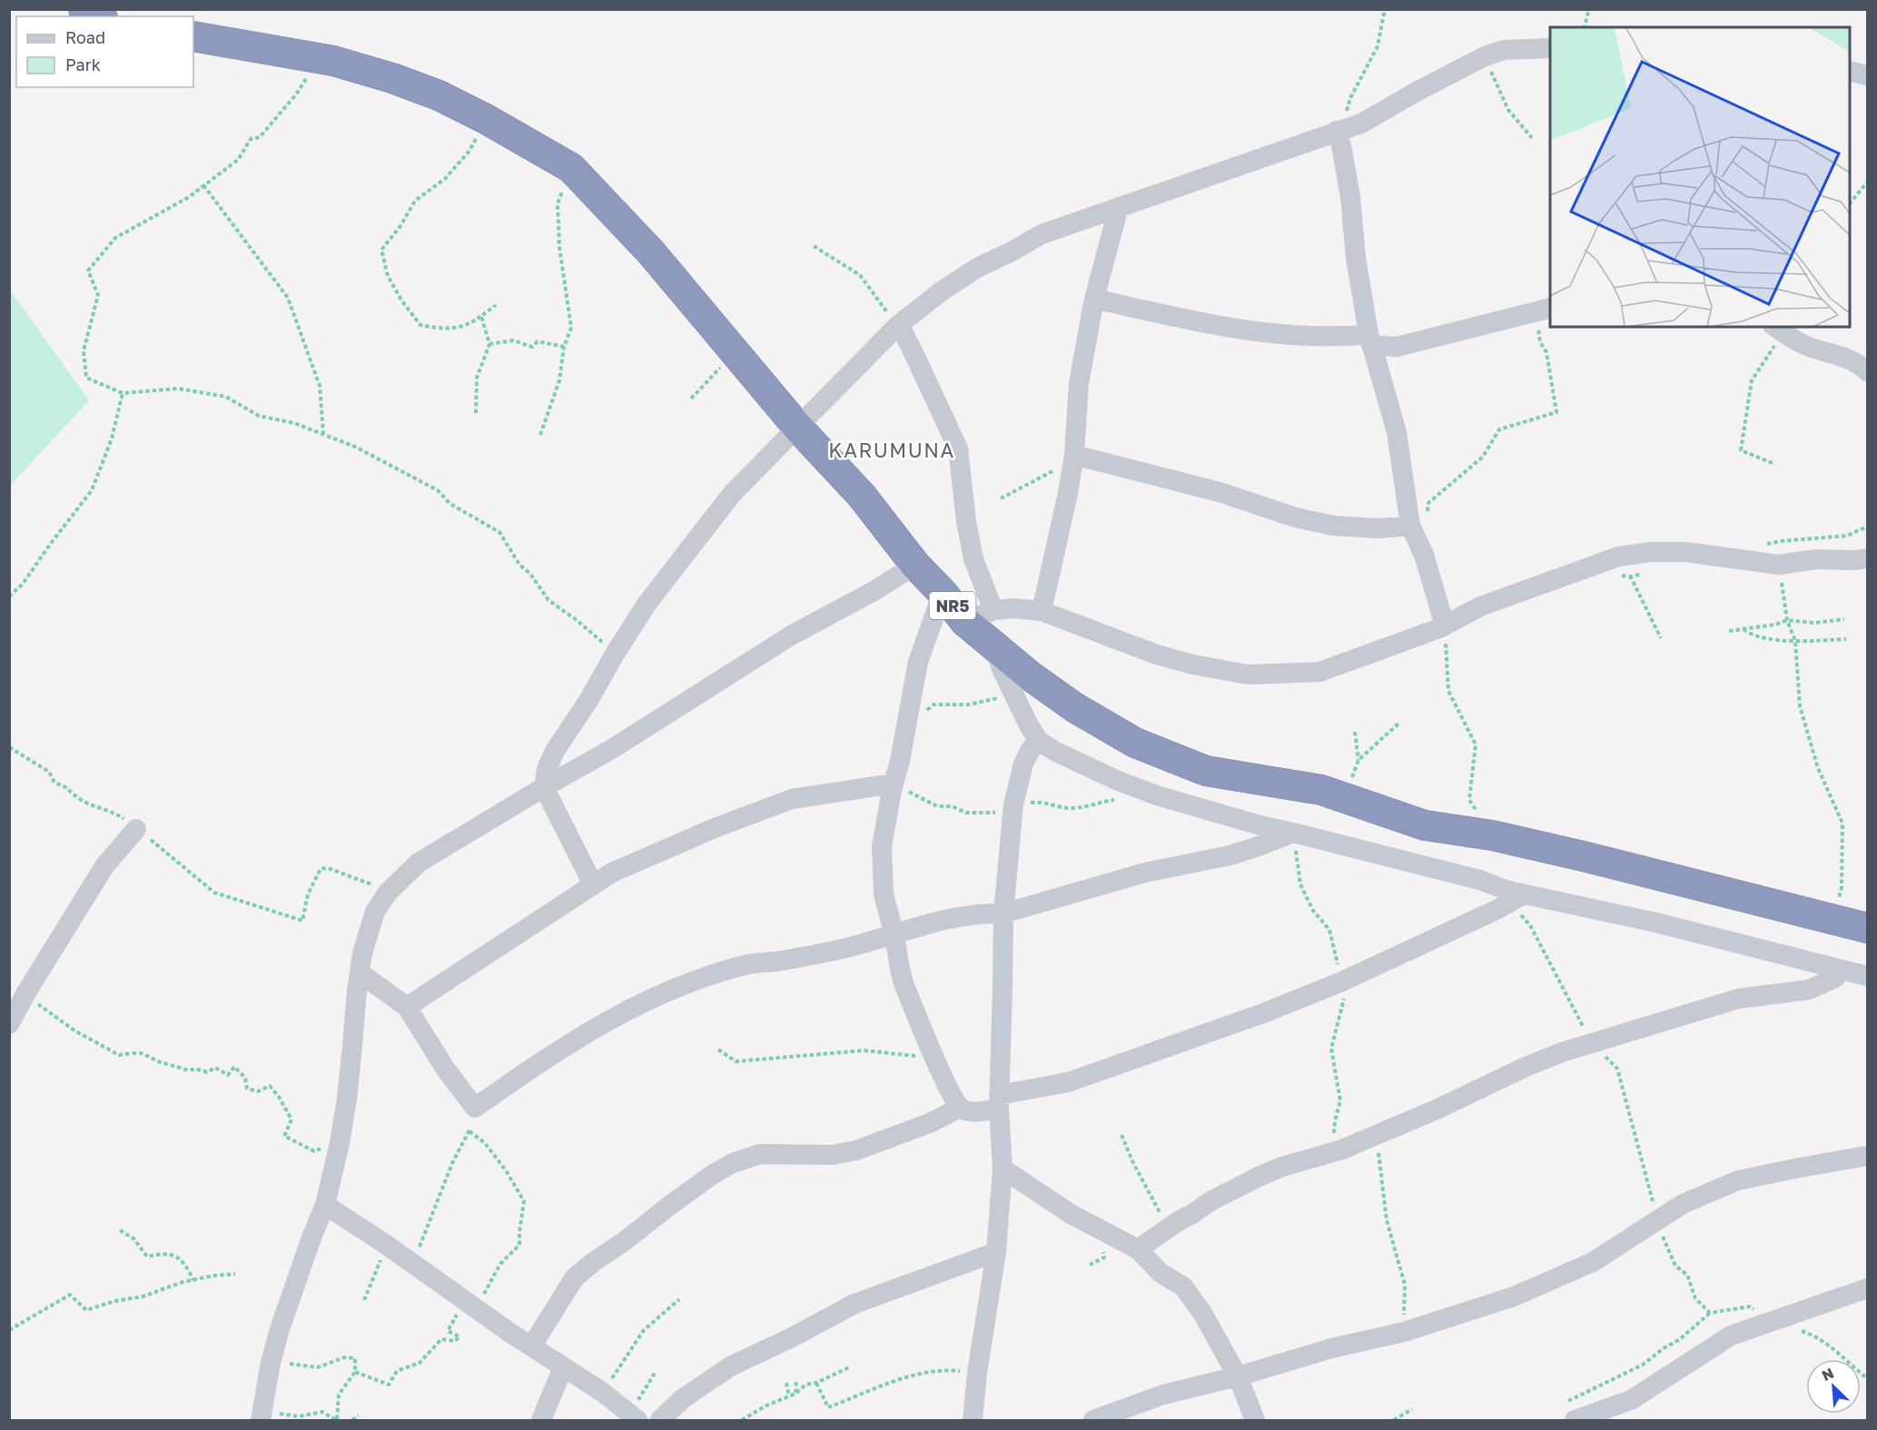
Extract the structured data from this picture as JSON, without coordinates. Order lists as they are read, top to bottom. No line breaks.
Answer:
{"streets":{"highway":["NR5"]},"districts":["KARUMUNA"],"legend":["Road","Park"],"north":"top left"}
